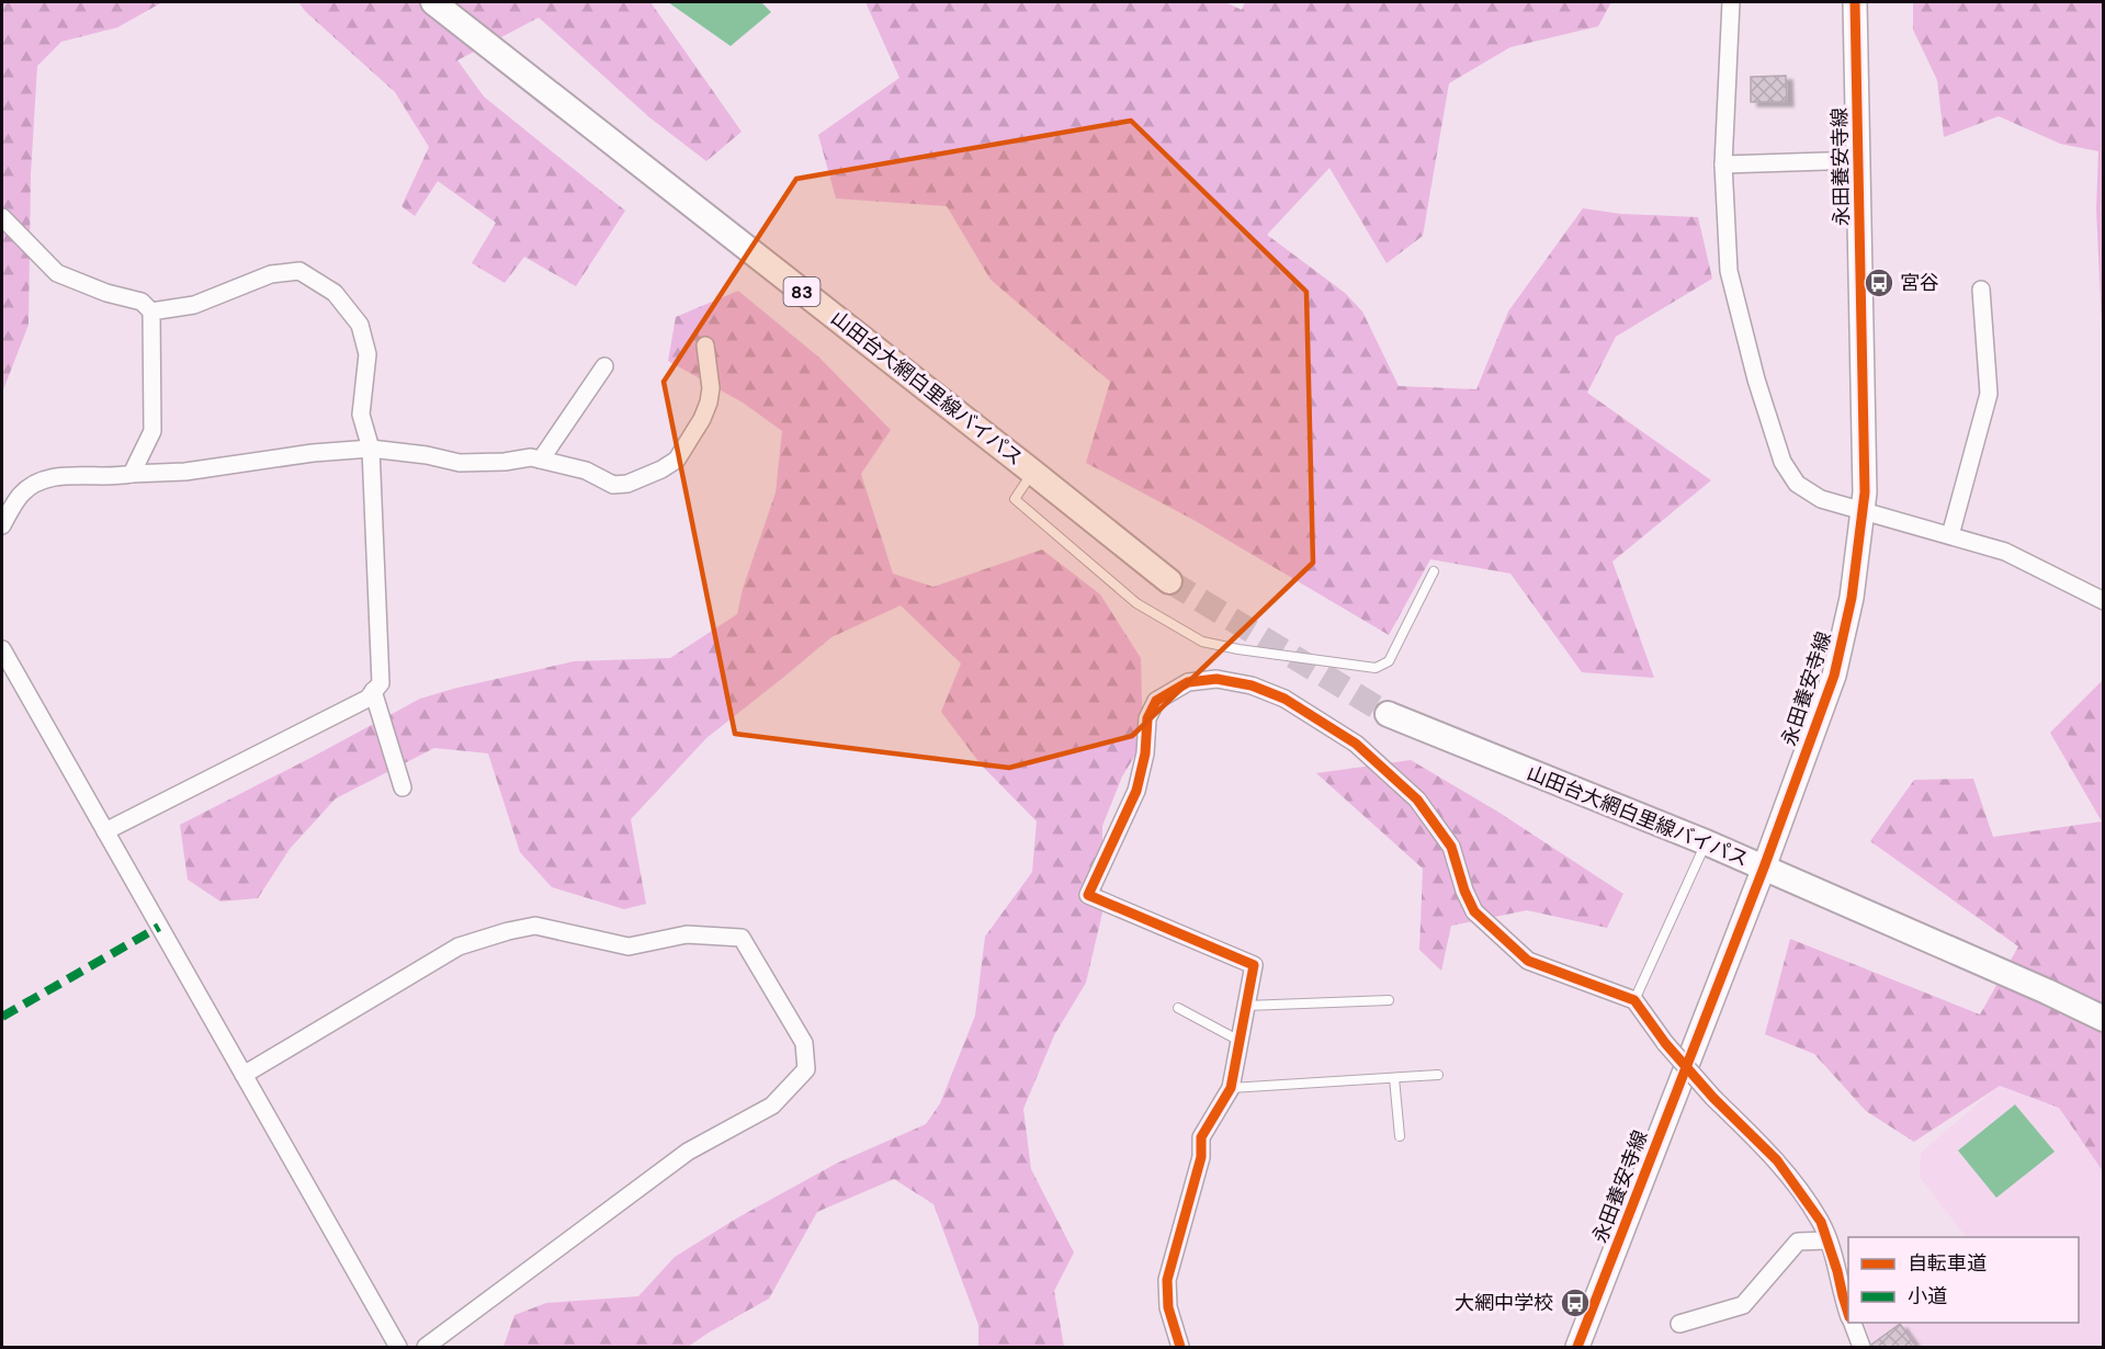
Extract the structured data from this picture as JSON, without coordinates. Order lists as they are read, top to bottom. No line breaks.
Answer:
{"streets":{"main road":["83","山田台大網白里線バイパス"],"street":["永田養安寺線"]},"crossings":[["永田養安寺線","山田台大網白里線バイパス"]],"places":{"bus stop":["宮谷","大網中学校"]},"legend":["自転車道","小道"]}
